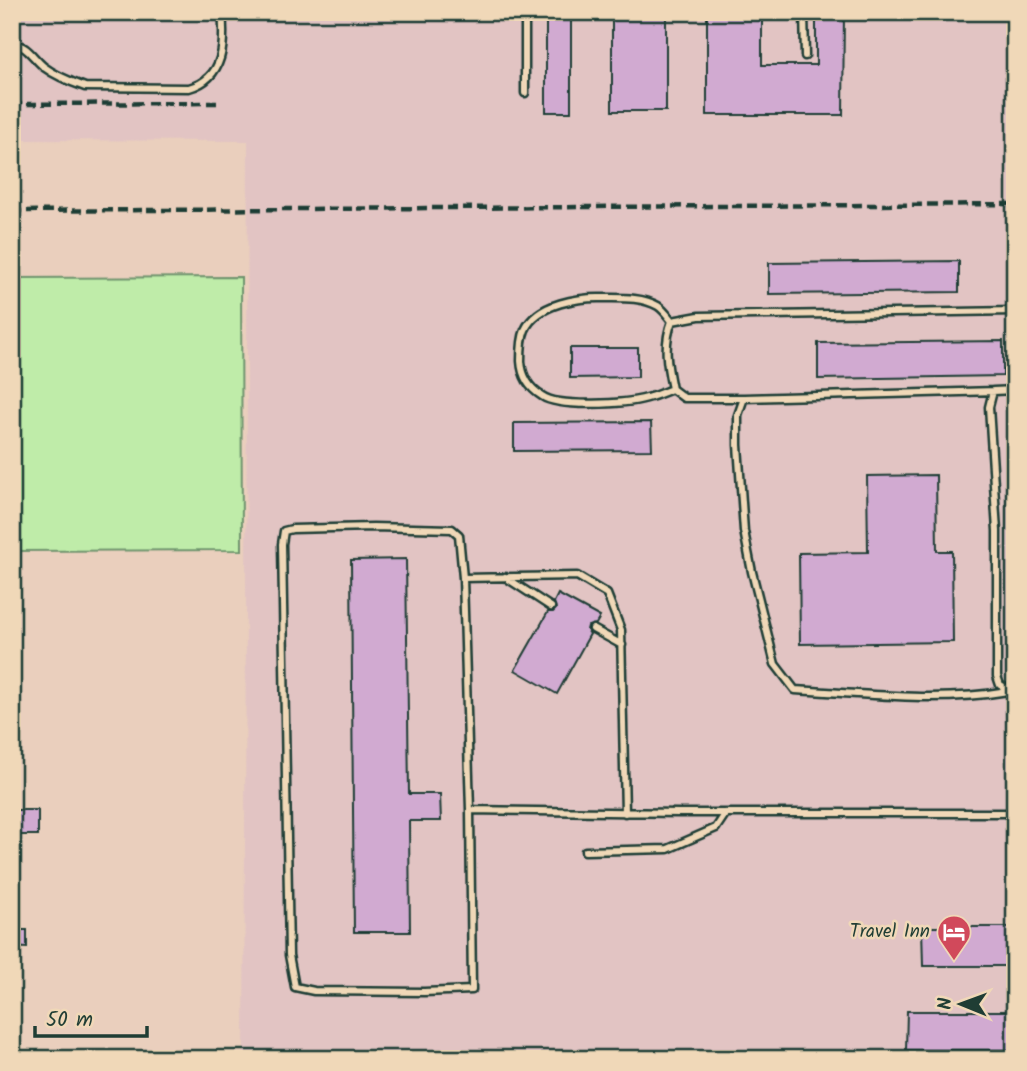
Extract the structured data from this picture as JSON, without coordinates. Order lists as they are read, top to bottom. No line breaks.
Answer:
{"places":{"hotel":["Travel Inn"]},"scale_bar":"50 m","north":"left"}
